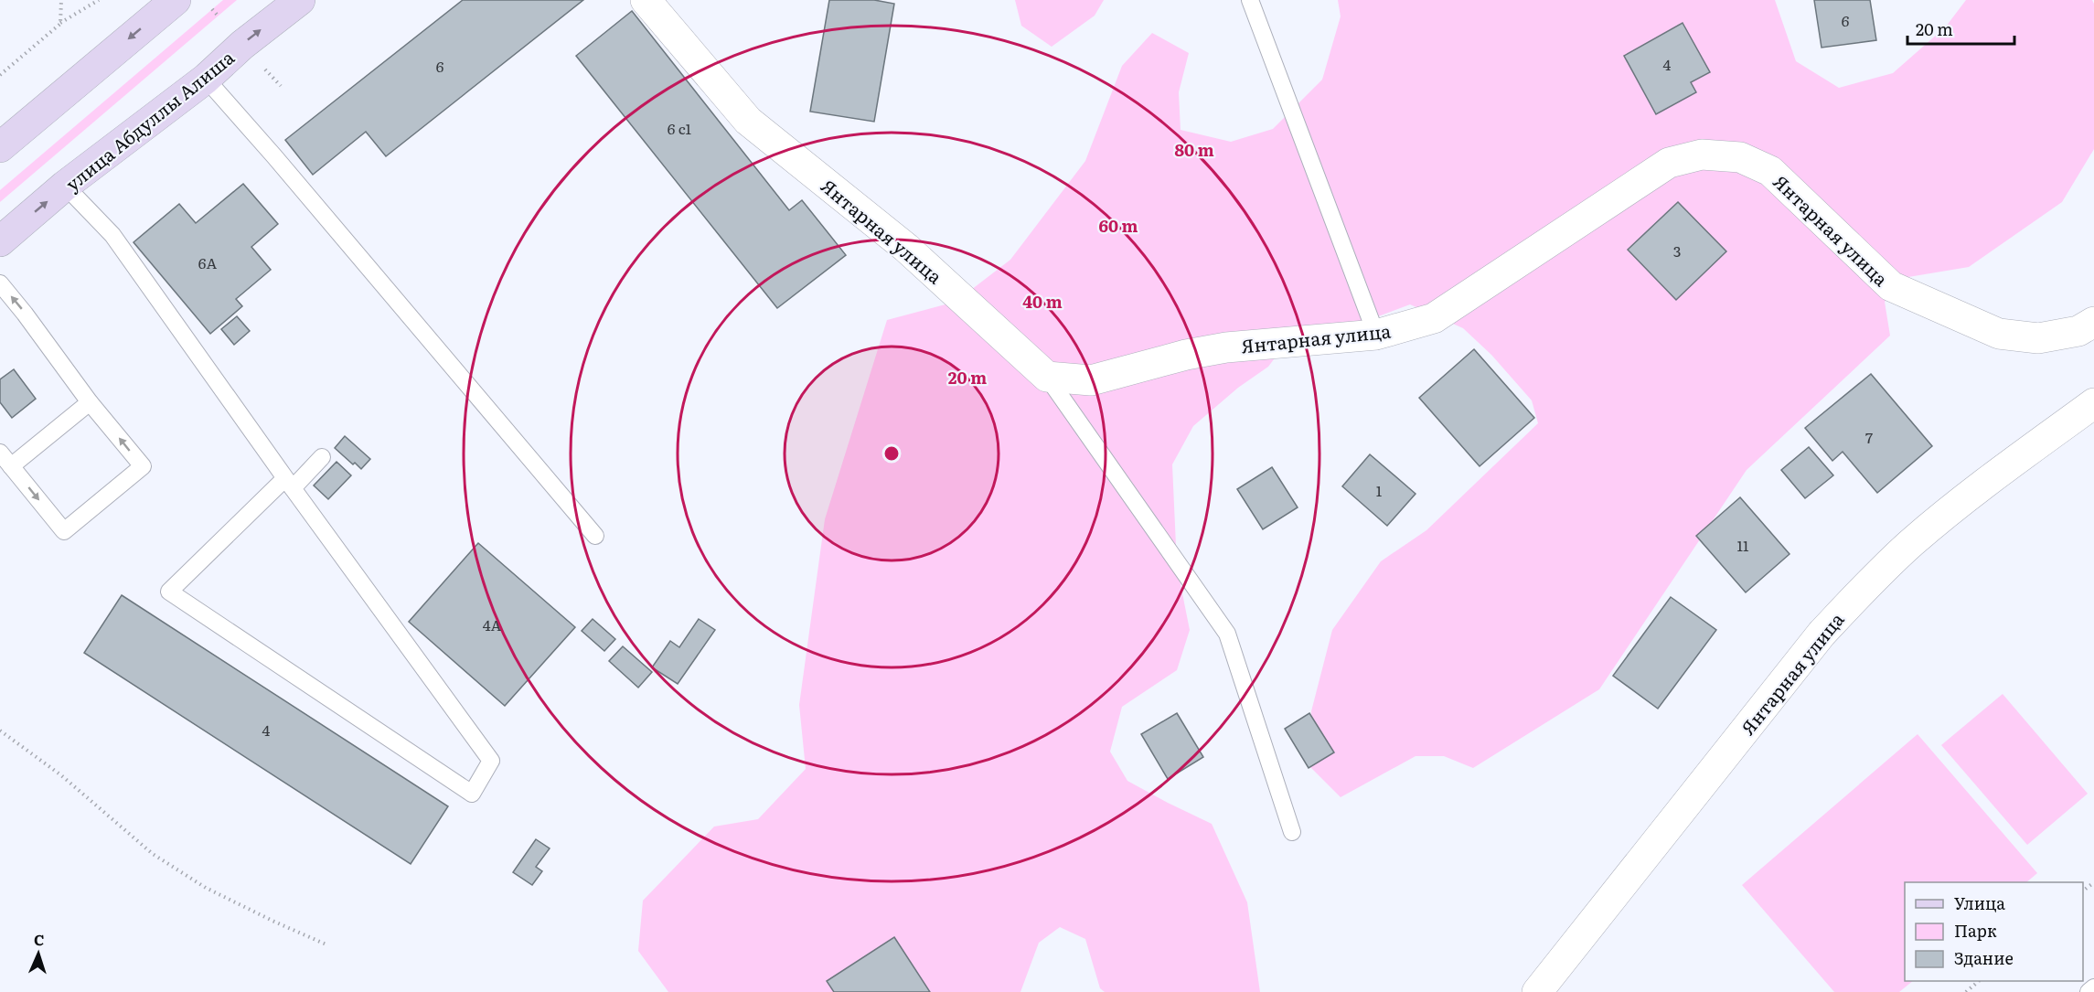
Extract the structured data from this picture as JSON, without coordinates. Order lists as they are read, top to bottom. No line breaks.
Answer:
{"streets":{"main road":["улица Абдуллы Алиша"],"street":["Янтарная улица"]},"one_way":["улица Абдуллы Алиша"],"house_numbers":["6","4","6","6 с1","3","6А","7","1","11","4А","4"],"legend":["Улица","Парк","Здание"],"scale_bar":"20 m","north":"top","rings":["80 m","60 m","40 m","20 m"]}
